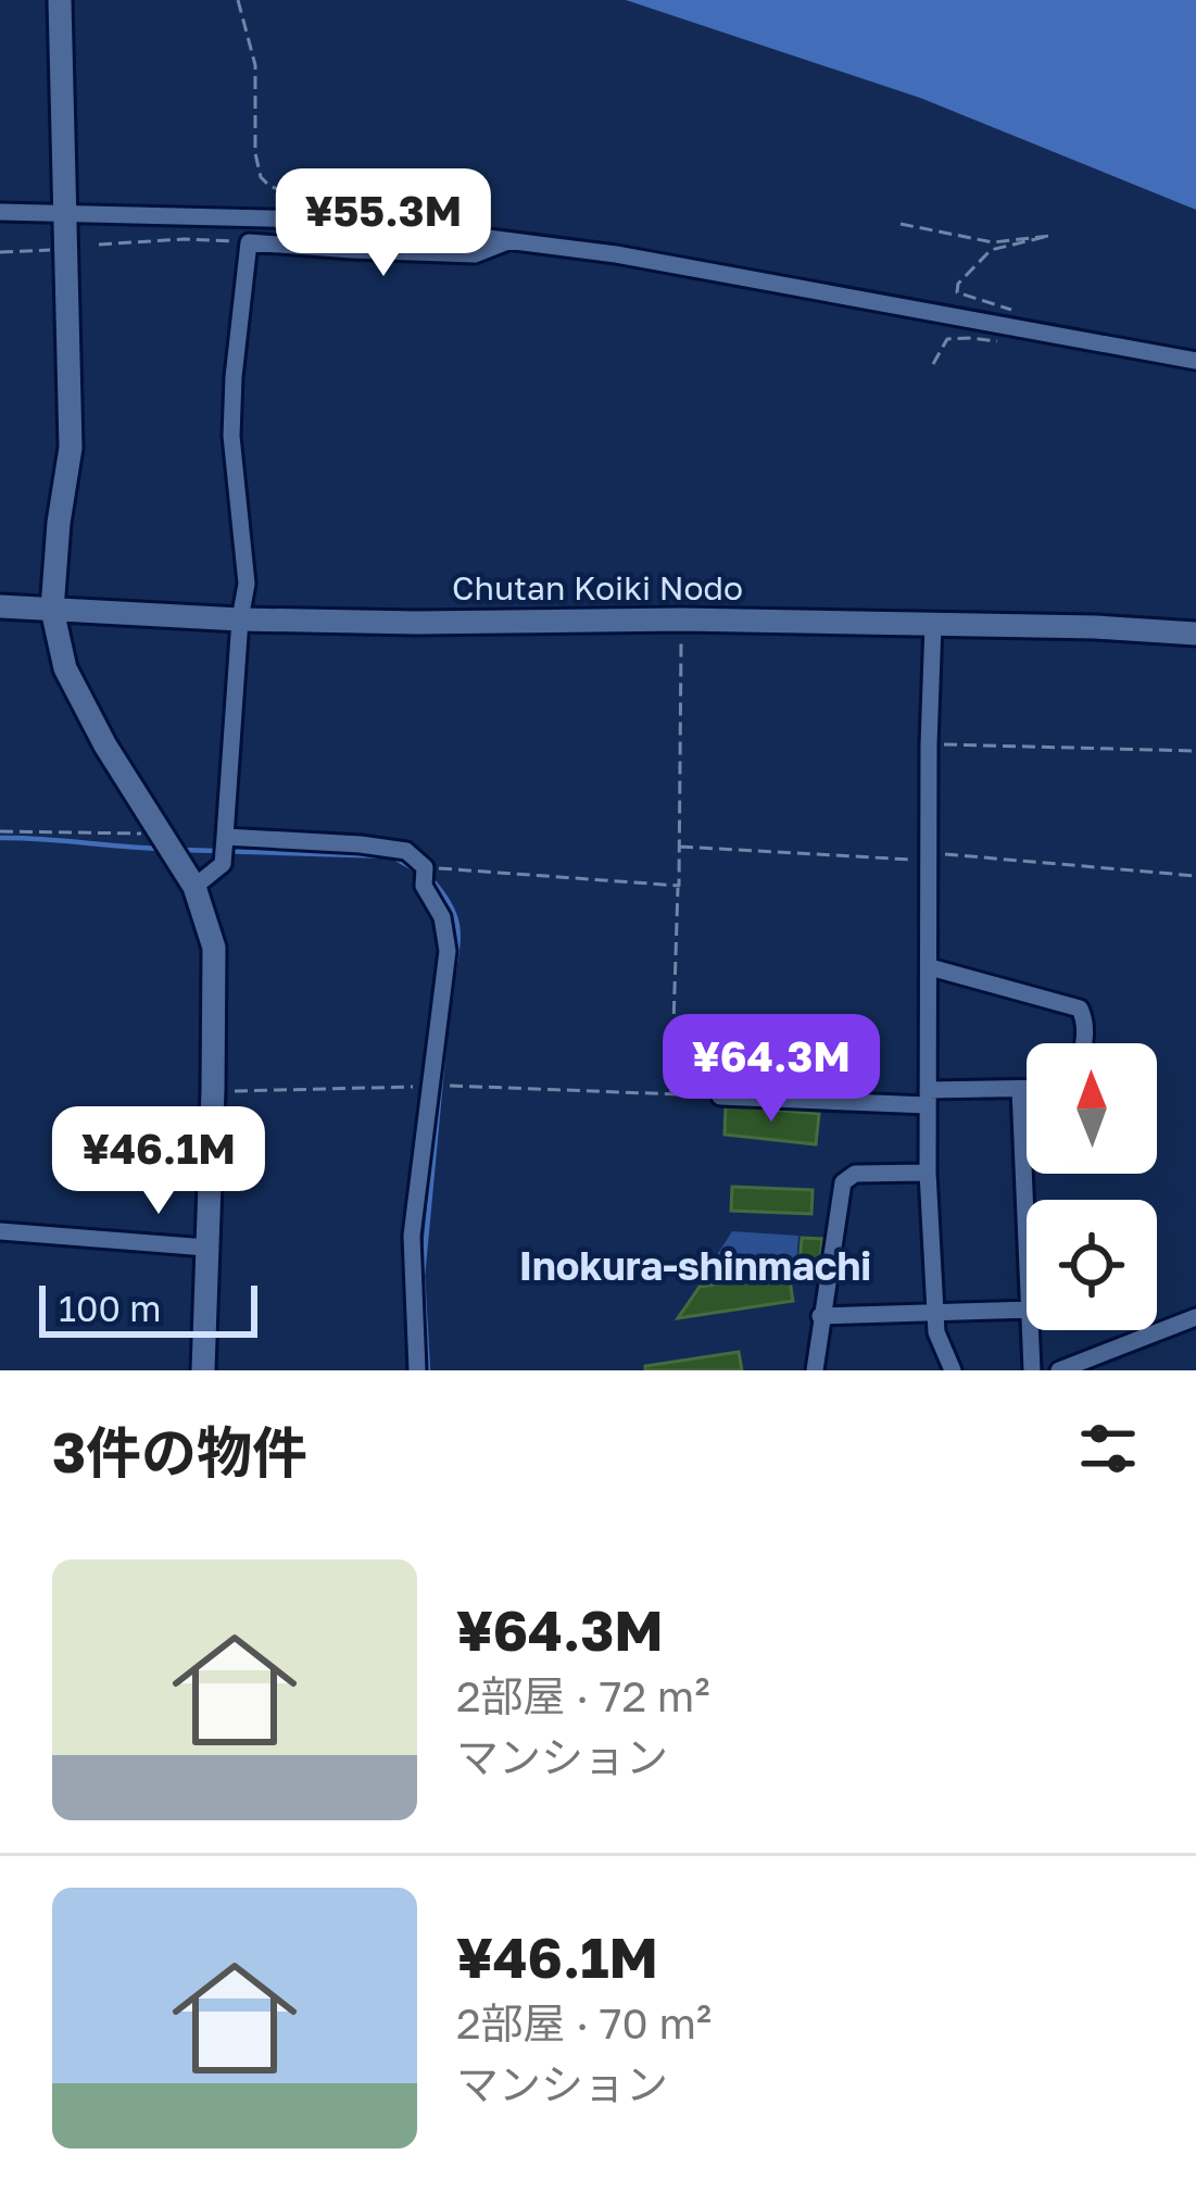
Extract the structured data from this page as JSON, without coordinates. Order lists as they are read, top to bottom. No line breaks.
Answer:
{"streets":{"street":["Chutan Koiki Nodo"]},"districts":["Inokura-shinmachi"],"scale_bar":"100 m","north":"top","page":{"price":["¥55.3M","¥64.3M","¥46.1M"],"scale":"100 m","heading":"3件の物件","list":[{"name":"¥64.3M","note":"2部屋 · 72 m² · マンション"},{"name":"¥46.1M","note":"2部屋 · 70 m² · マンション"}]}}
